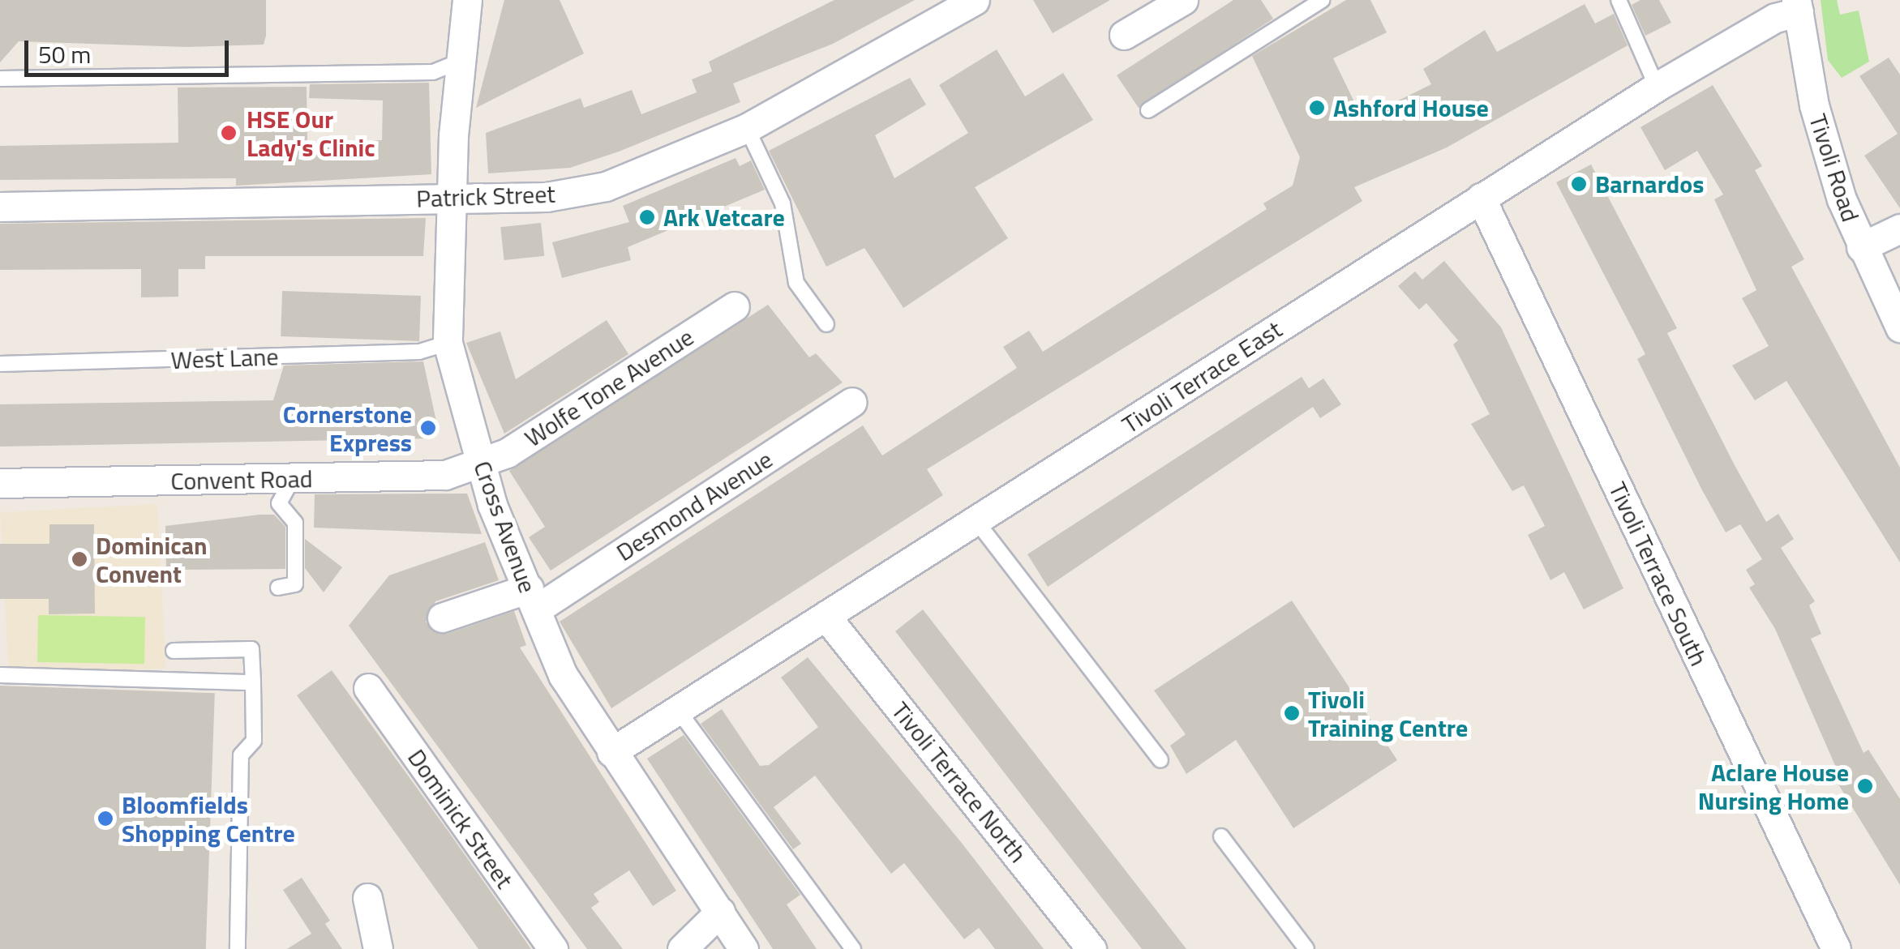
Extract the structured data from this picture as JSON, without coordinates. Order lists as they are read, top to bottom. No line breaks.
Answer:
{"streets":{"street":["Tivoli Road","Patrick Street","Tivoli Terrace East","Wolfe Tone Avenue","Convent Road","Desmond Avenue","Cross Avenue","Tivoli Terrace South","Tivoli Terrace North","Dominick Street"],"lane":["West Lane"]},"crossings":[["Tivoli Road","Tivoli Terrace East"],["Patrick Street","Cross Avenue"],["West Lane","Cross Avenue"],["Tivoli Terrace East","Cross Avenue"],["Tivoli Terrace East","Tivoli Terrace South"],["Tivoli Terrace East","Tivoli Terrace North"],["Wolfe Tone Avenue","Convent Road"],["Wolfe Tone Avenue","Cross Avenue"],["Convent Road","Cross Avenue"],["Desmond Avenue","Cross Avenue"]],"places":["Ashford House","HSE Our Lady's Clinic","Barnardos","Ark Vetcare","Cornerstone Express","Dominican Convent","Tivoli Training Centre","Aclare House Nursing Home","Bloomfields Shopping Centre"],"scale_bar":"50 m"}
